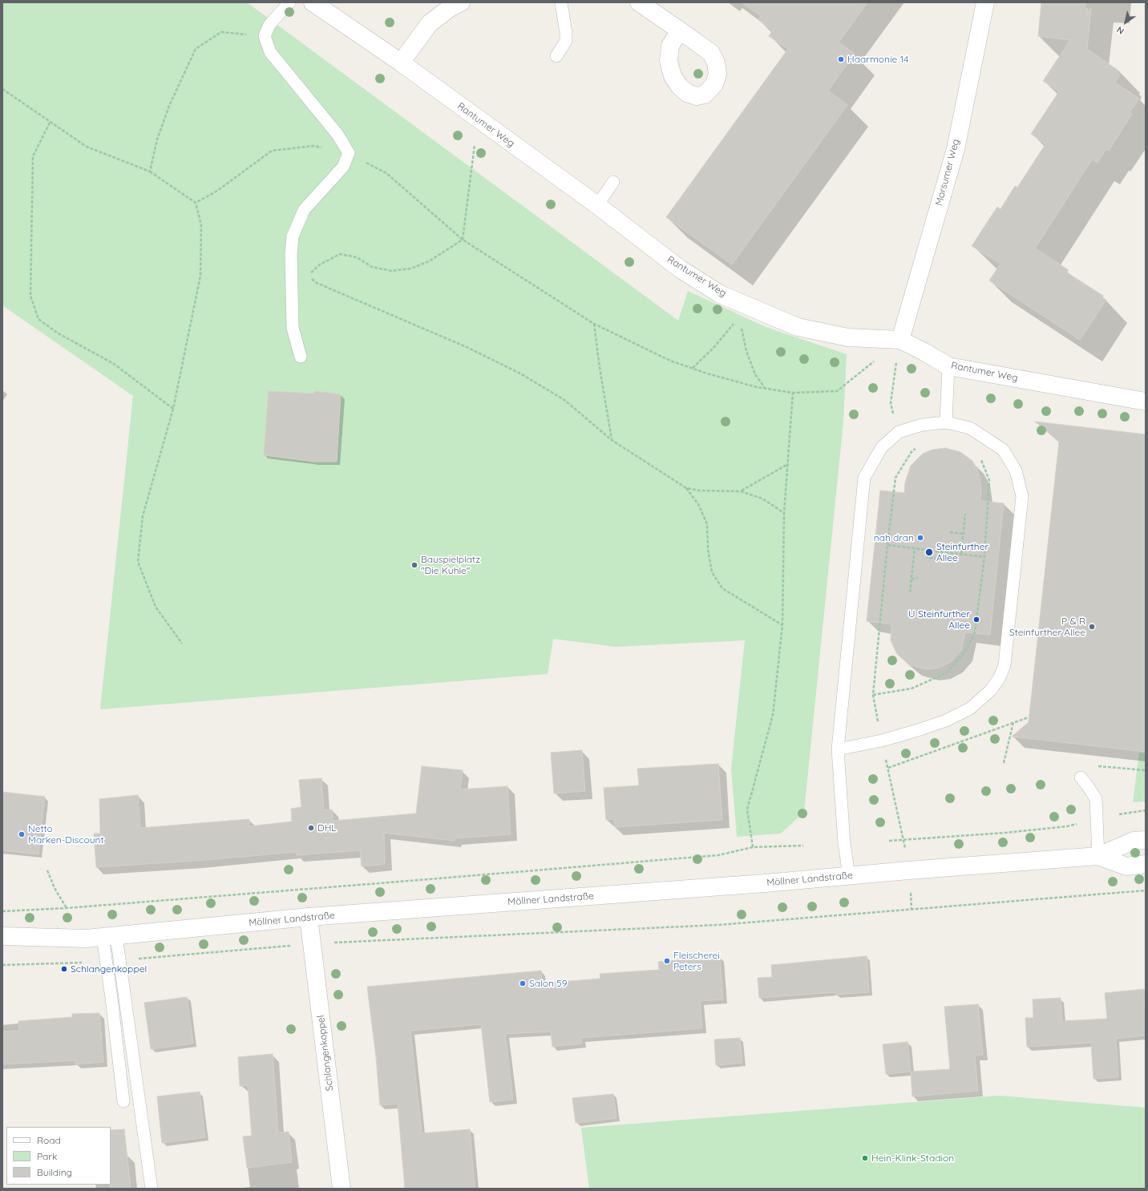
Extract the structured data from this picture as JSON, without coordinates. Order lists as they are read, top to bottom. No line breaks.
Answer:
{"streets":{"street":["Rantumer Weg","Morsumer Weg","Möllner Landstraße","Schlangenkoppel"]},"crossings":[["Rantumer Weg","Morsumer Weg"],["Möllner Landstraße","Schlangenkoppel"]],"places":["Haarmonie 14","nah dran","Steinfurther Allee","Bauspielplatz \"Die Kuhle\"","U Steinfurther Allee","P & R Steinfurther Allee","DHL","Netto Marken-Discount","Fleischerei Peters","Schlangenkoppel","Salon 59","Hein-Klink-Stadion"],"legend":["Road","Park","Building"],"north":"bottom left"}
